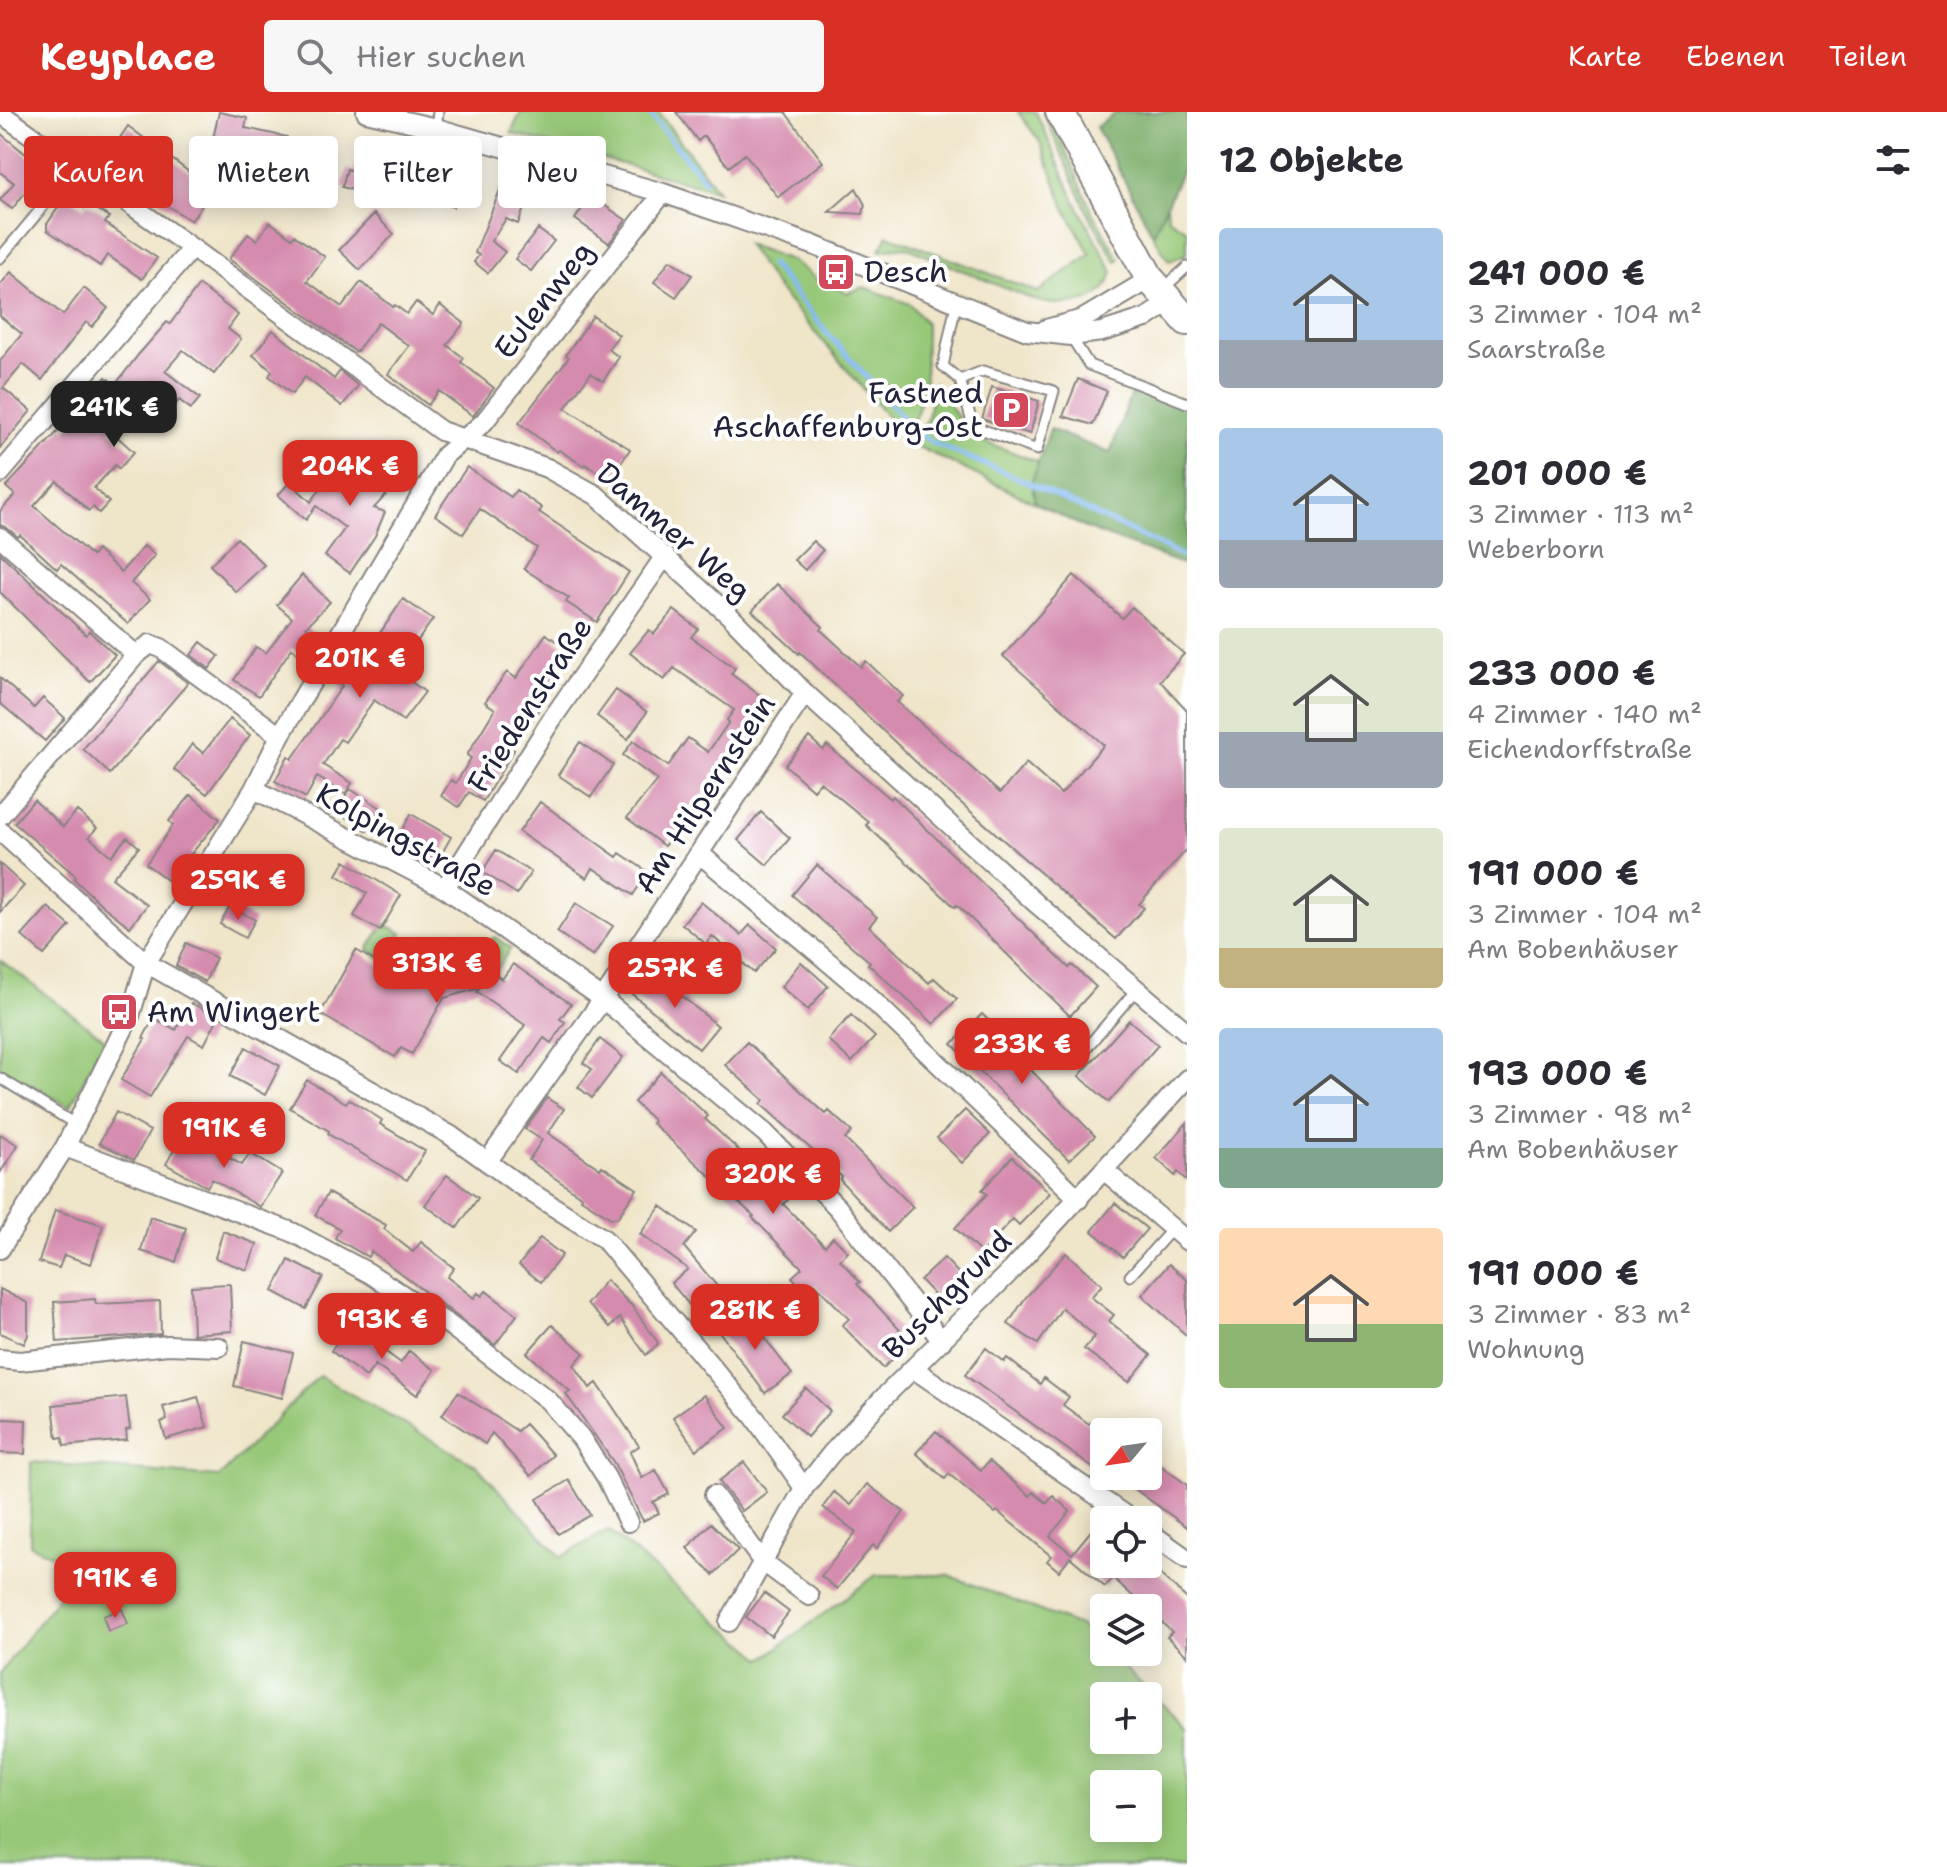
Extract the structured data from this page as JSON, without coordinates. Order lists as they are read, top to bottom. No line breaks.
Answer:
{"streets":{"street":["Eulenweg","Dammer Weg","Friedenstraße","Am Hilpernstein","Kolpingstraße","Buschgrund"]},"crossings":[["Eulenweg","Dammer Weg"],["Eulenweg","Kolpingstraße"],["Dammer Weg","Friedenstraße"],["Dammer Weg","Am Hilpernstein"],["Friedenstraße","Kolpingstraße"],["Am Hilpernstein","Kolpingstraße"],["Kolpingstraße","Buschgrund"]],"places":{"bus stop":["Desch","Am Wingert"],"parking":["Fastned Aschaffenburg-Ost"]},"north":"bottom left","page":{"header":"Keyplace","search":"Hier suchen","nav":["Karte","Ebenen","Teilen"],"heading":"12 Objekte","chip":["Kaufen","Mieten","Filter","Neu"],"list":[{"name":"241 000 €","note":"3 Zimmer · 104 m² · Saarstraße"},{"name":"201 000 €","note":"3 Zimmer · 113 m² · Weberborn"},{"name":"233 000 €","note":"4 Zimmer · 140 m² · Eichendorffstraße"},{"name":"191 000 €","note":"3 Zimmer · 104 m² · Am Bobenhäuser"},{"name":"193 000 €","note":"3 Zimmer · 98 m² · Am Bobenhäuser"},{"name":"191 000 €","note":"3 Zimmer · 83 m² · Wohnung"}],"price":["241K €","204K €","201K €","259K €","313K €","257K €","233K €","191K €","320K €","281K €","193K €","191K €"],"map_buttons":["+","−"]}}
